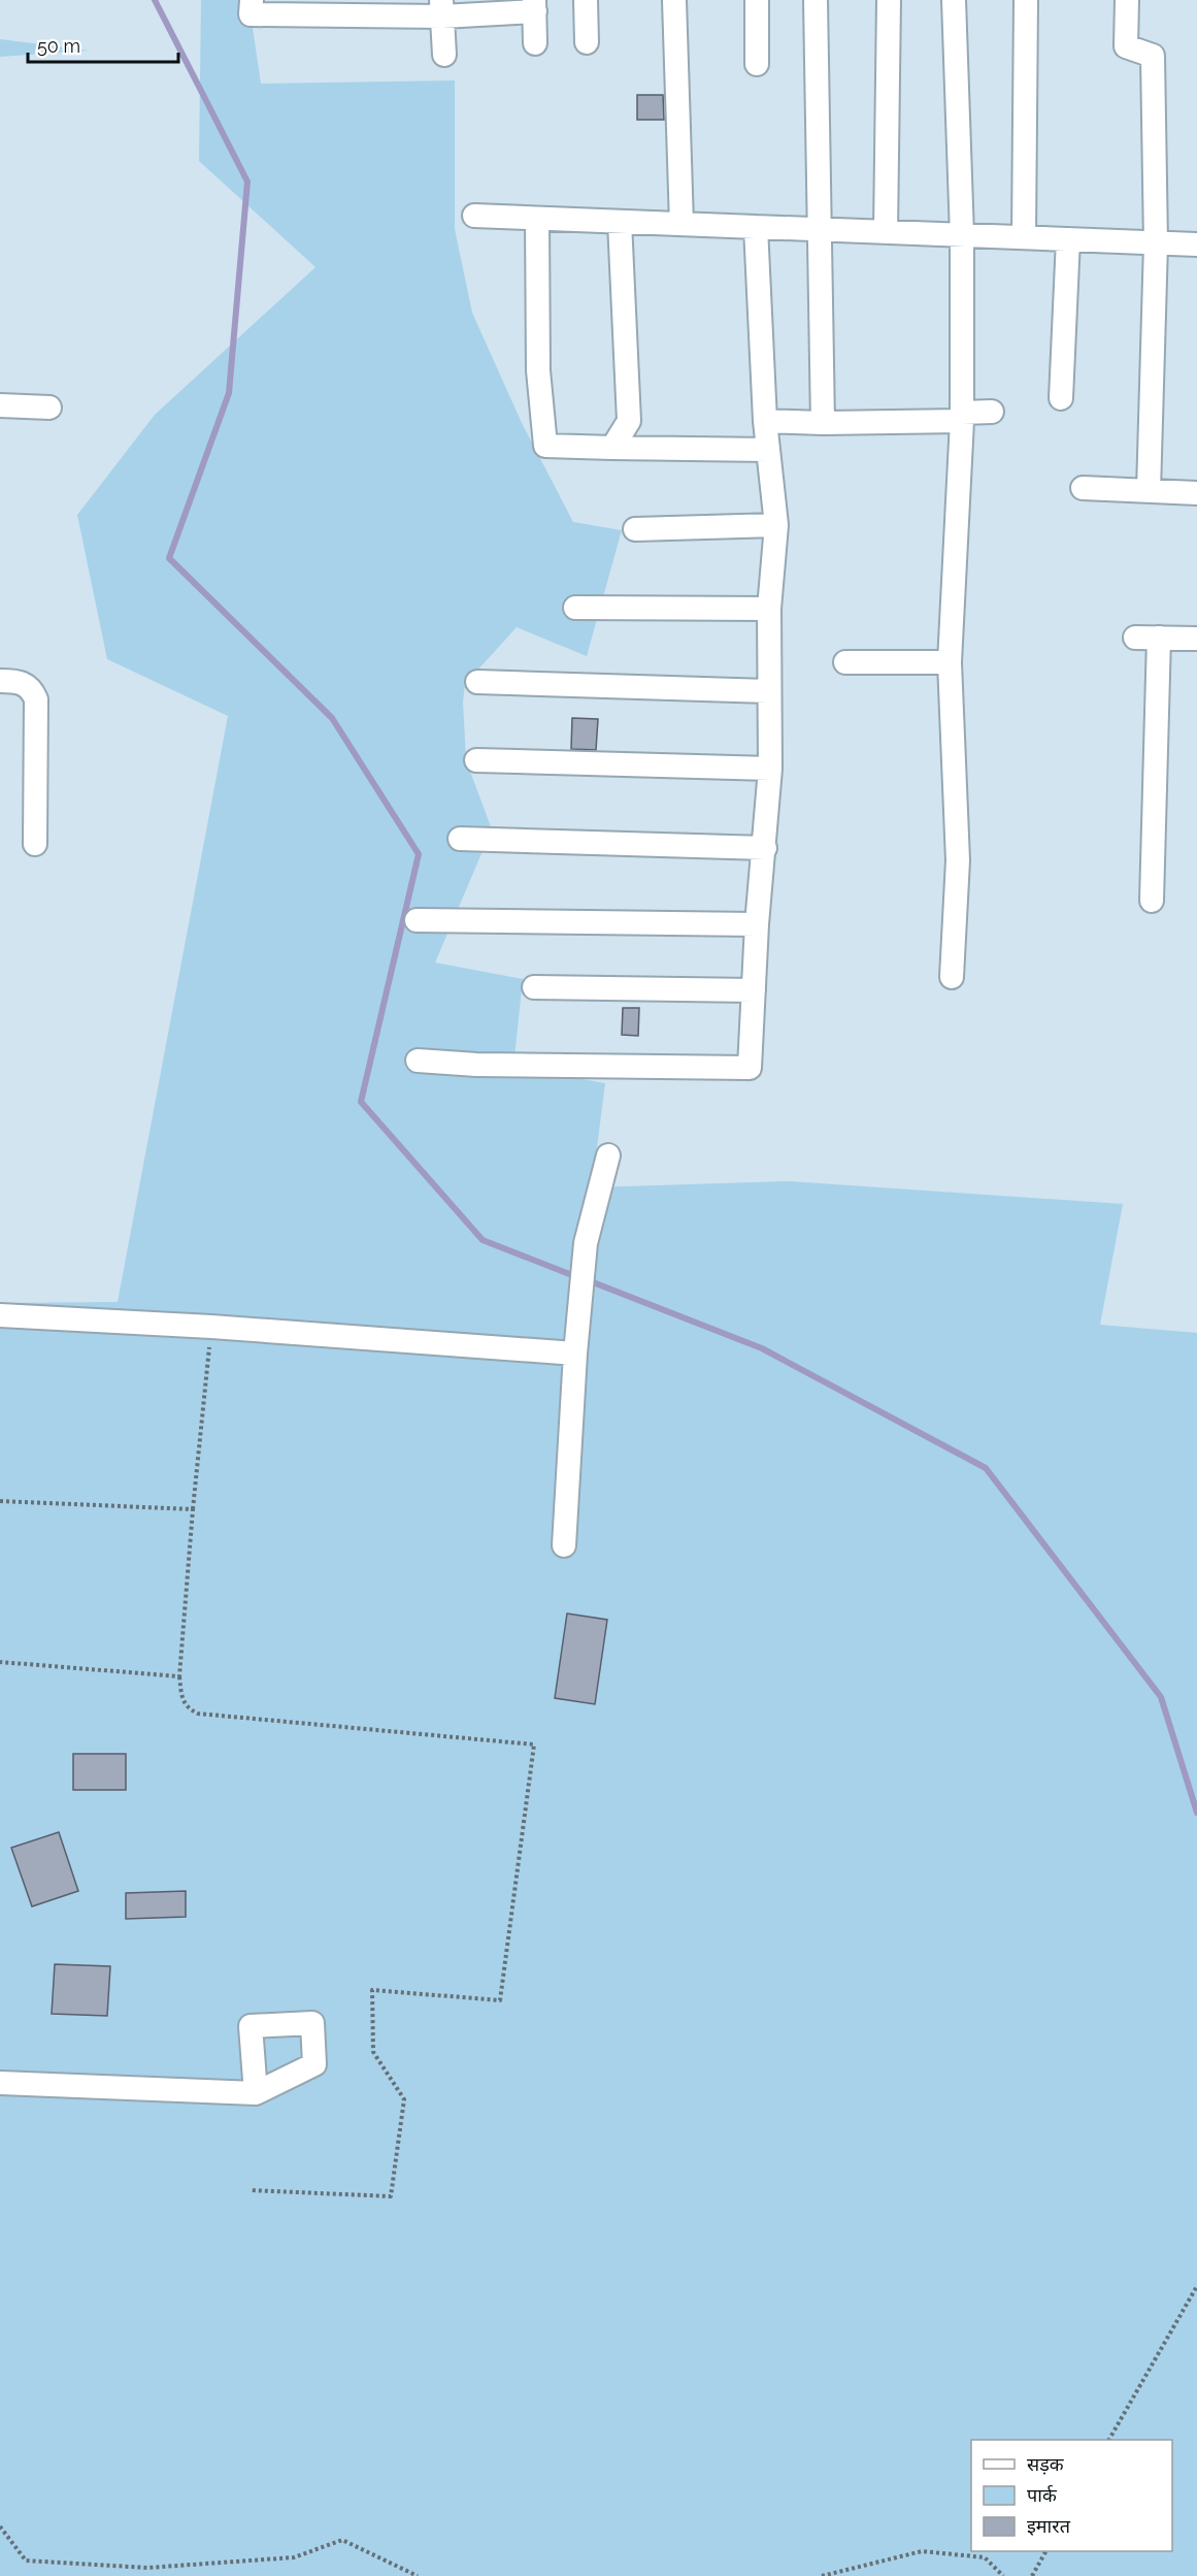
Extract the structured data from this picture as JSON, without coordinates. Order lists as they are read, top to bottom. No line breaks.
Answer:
{"legend":["सड़क","पार्क","इमारत"],"scale_bar":"50 m"}
